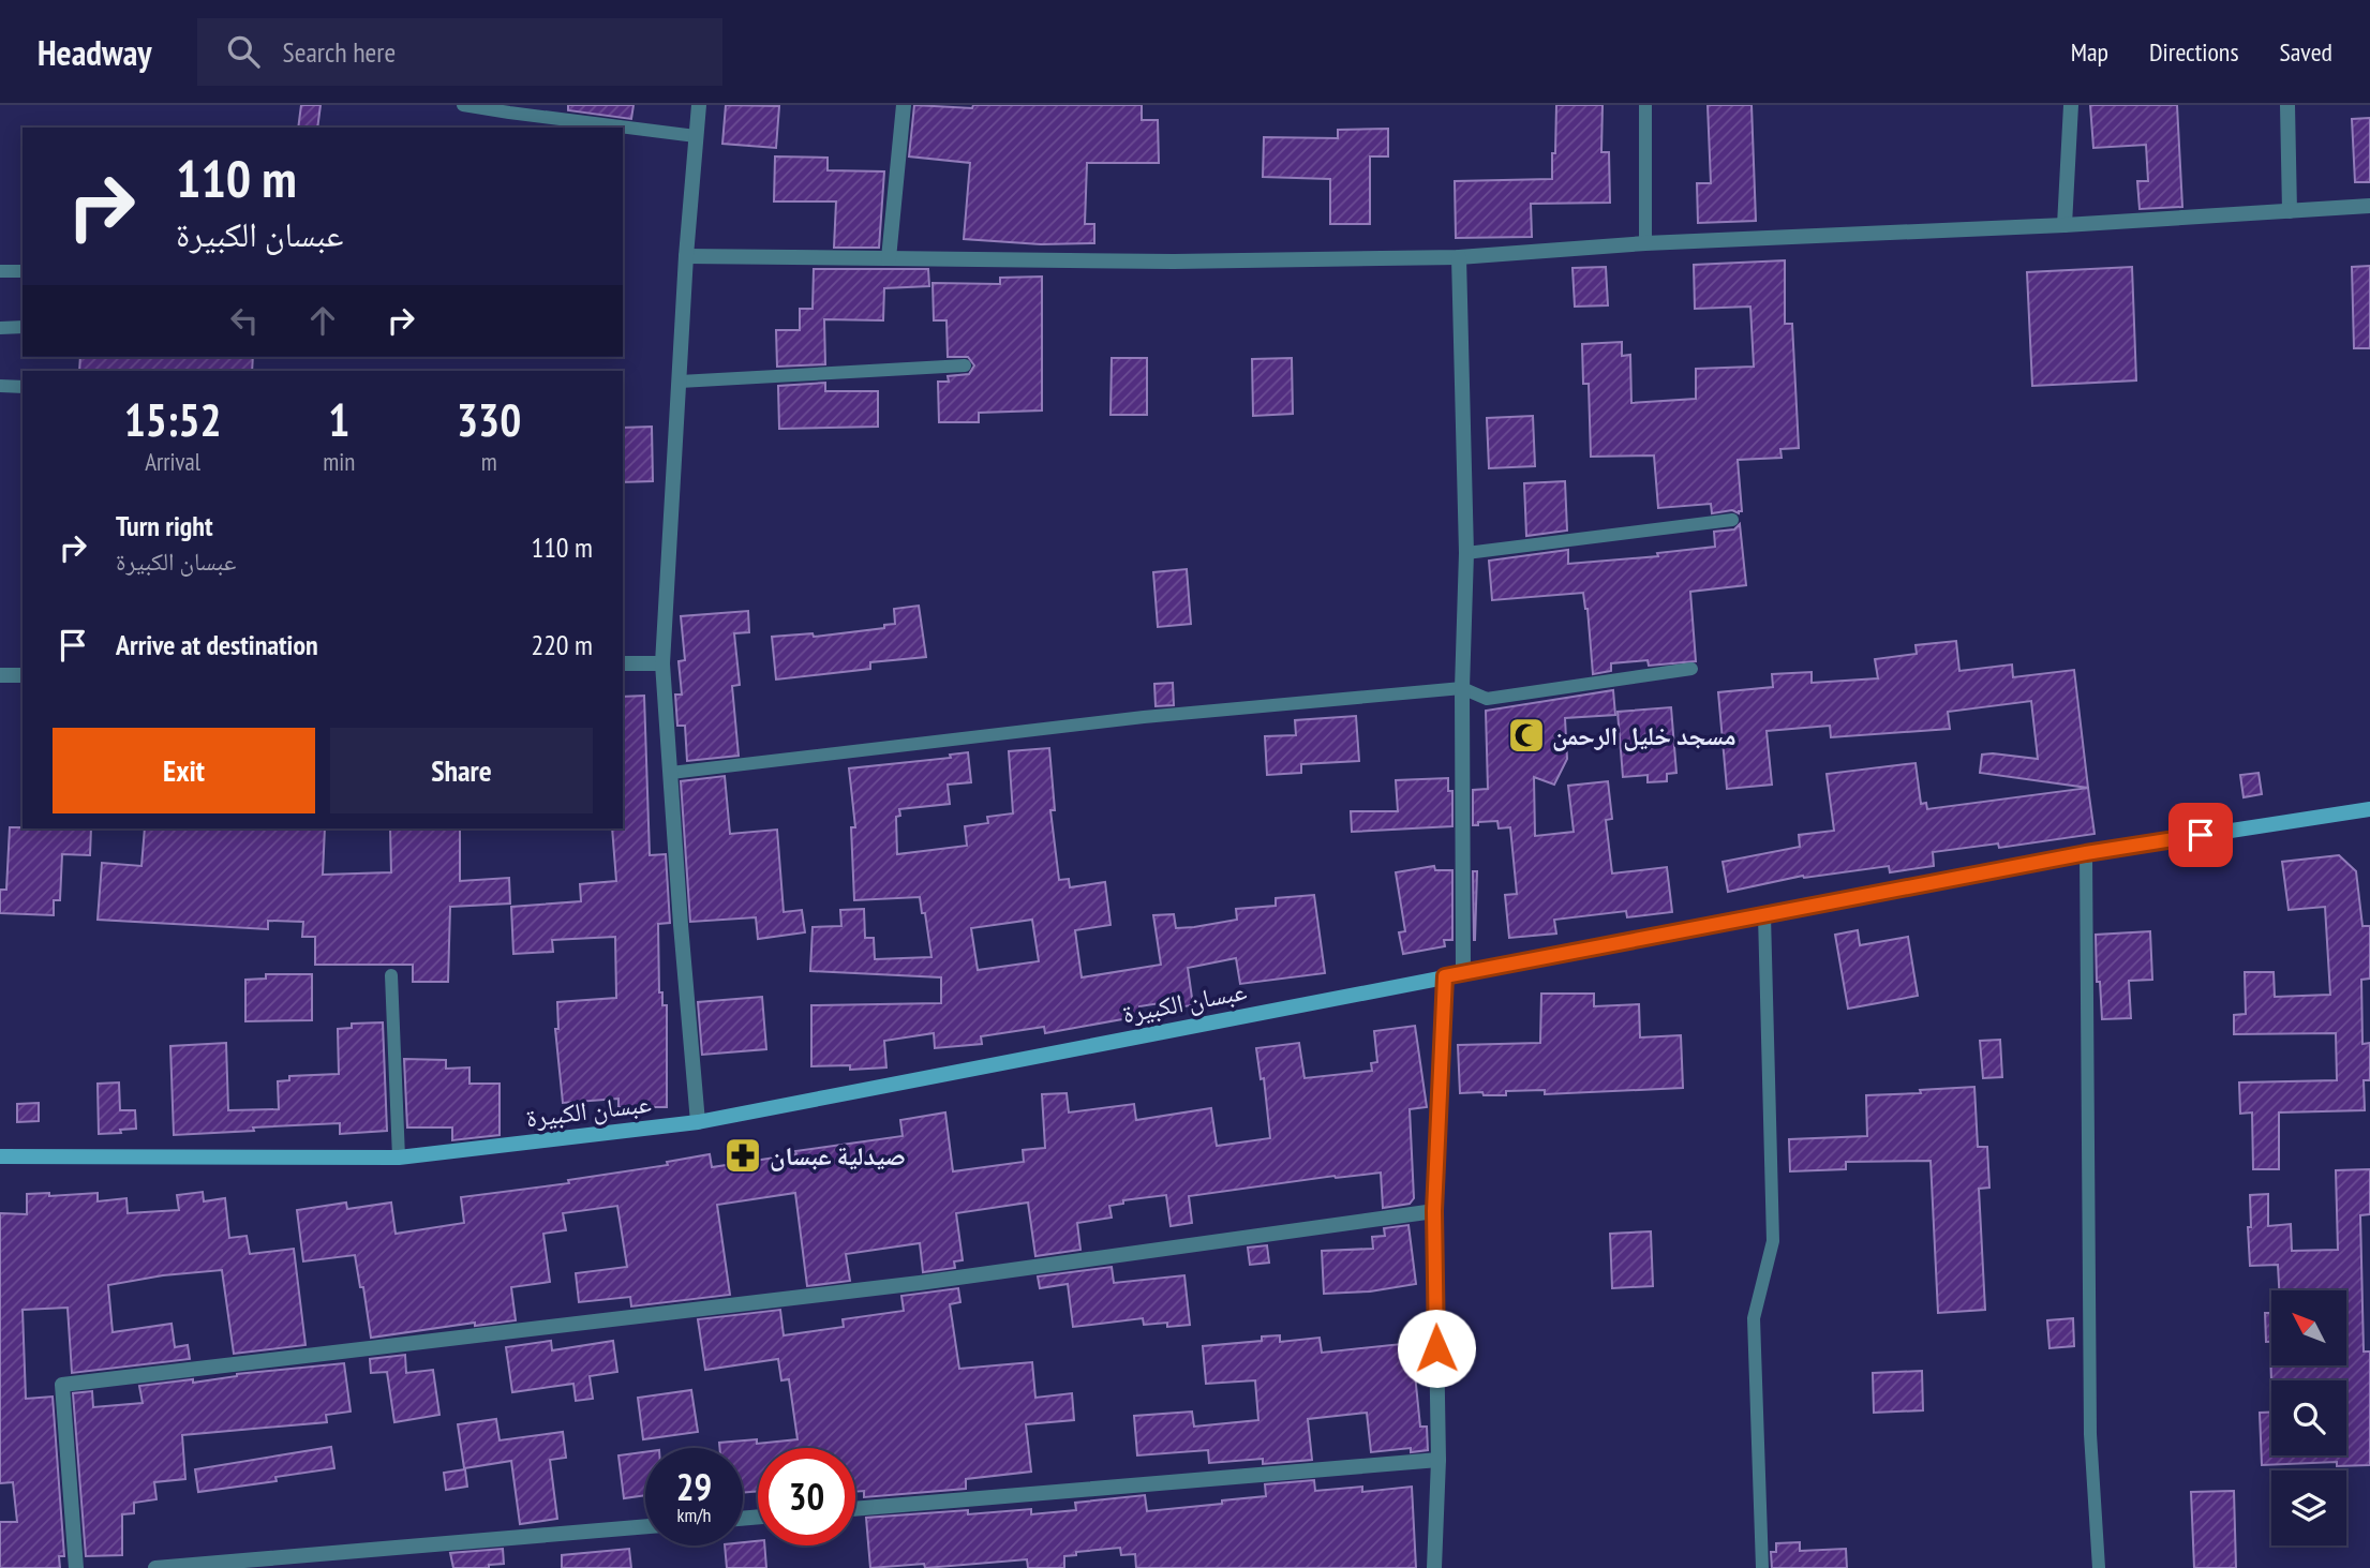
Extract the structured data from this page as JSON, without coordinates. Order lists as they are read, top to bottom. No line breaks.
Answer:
{"streets":{"main road":["عبسان الكبيرة"]},"places":{"mosque":["مسجد خليل الرحمن"],"pharmacy":["صيدلية عبسان"]},"north":"top left","page":{"header":"Headway","search":"Search here","nav":["Map","Directions","Saved"],"turn":["110 m","عبسان الكبيرة"],"eta":["15:52","Arrival","1","min","330","m"],"list":[{"name":"Turn right","note":"عبسان الكبيرة","value":"110 m"},{"name":"Arrive at destination","value":"220 m"}],"buttons":["Exit","Share"],"speed":"29 km/h","limit":"30"}}
